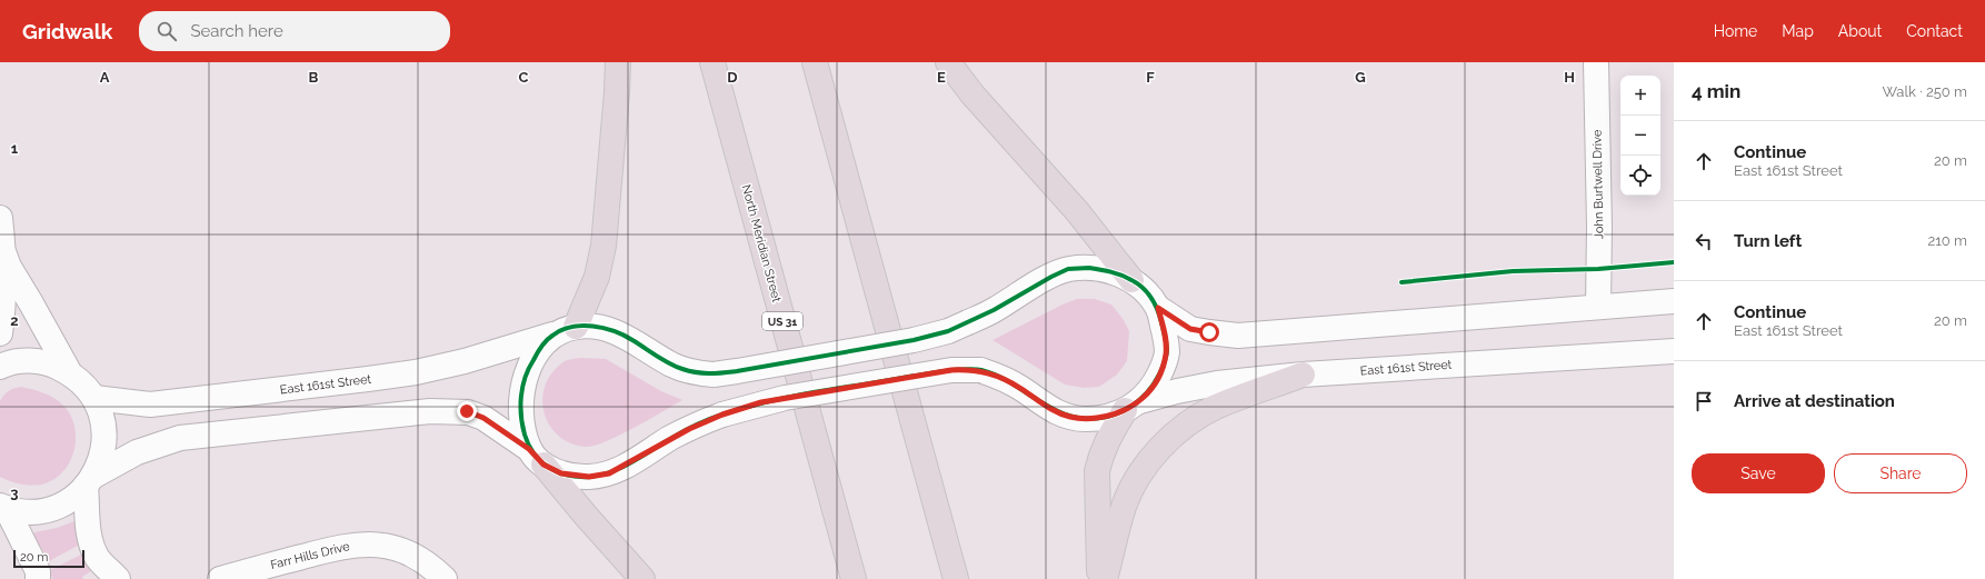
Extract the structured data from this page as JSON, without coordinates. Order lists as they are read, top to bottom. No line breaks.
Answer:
{"streets":{"highway":["North Meridian Street","US 31"],"street":["John Burtwell Drive","East 161st Street","Farr Hills Drive"]},"scale_bar":"20 m","page":{"header":"Gridwalk","search":"Search here","nav":["Home","Map","About","Contact"],"heading":["4 min","Walk · 250 m"],"map_buttons":["+","−"],"list":[["Continue","East 161st Street","20 m"],["Turn left","210 m"],["Continue","East 161st Street","20 m"],"Arrive at destination"],"buttons":["Save","Share"],"scale":"20 m"},"grid":{"columns":["A","B","C","D","E","F","G","H"],"rows":["1","2","3"]}}
